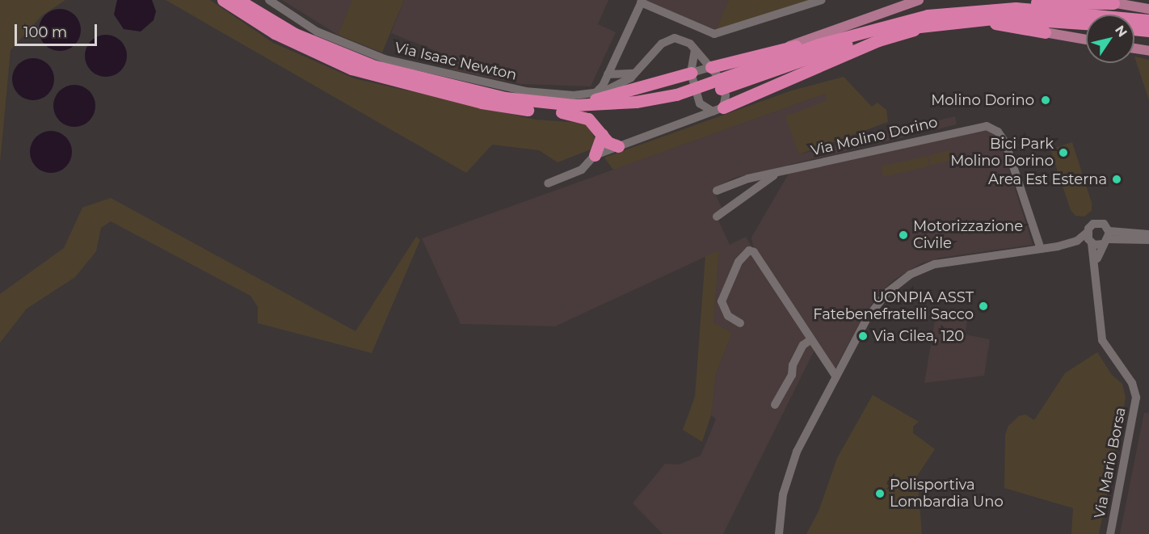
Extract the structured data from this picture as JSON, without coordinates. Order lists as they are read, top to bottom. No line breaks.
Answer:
{"streets":{"street":["Via Isaac Newton","Via Molino Dorino","Via Mario Borsa"]},"places":["Molino Dorino","Bici Park Molino Dorino","Area Est Esterna","Motorizzazione Civile","UONPIA ASST Fatebenefratelli Sacco","Via Cilea, 120","Polisportiva Lombardia Uno"],"scale_bar":"100 m","north":"top right"}
